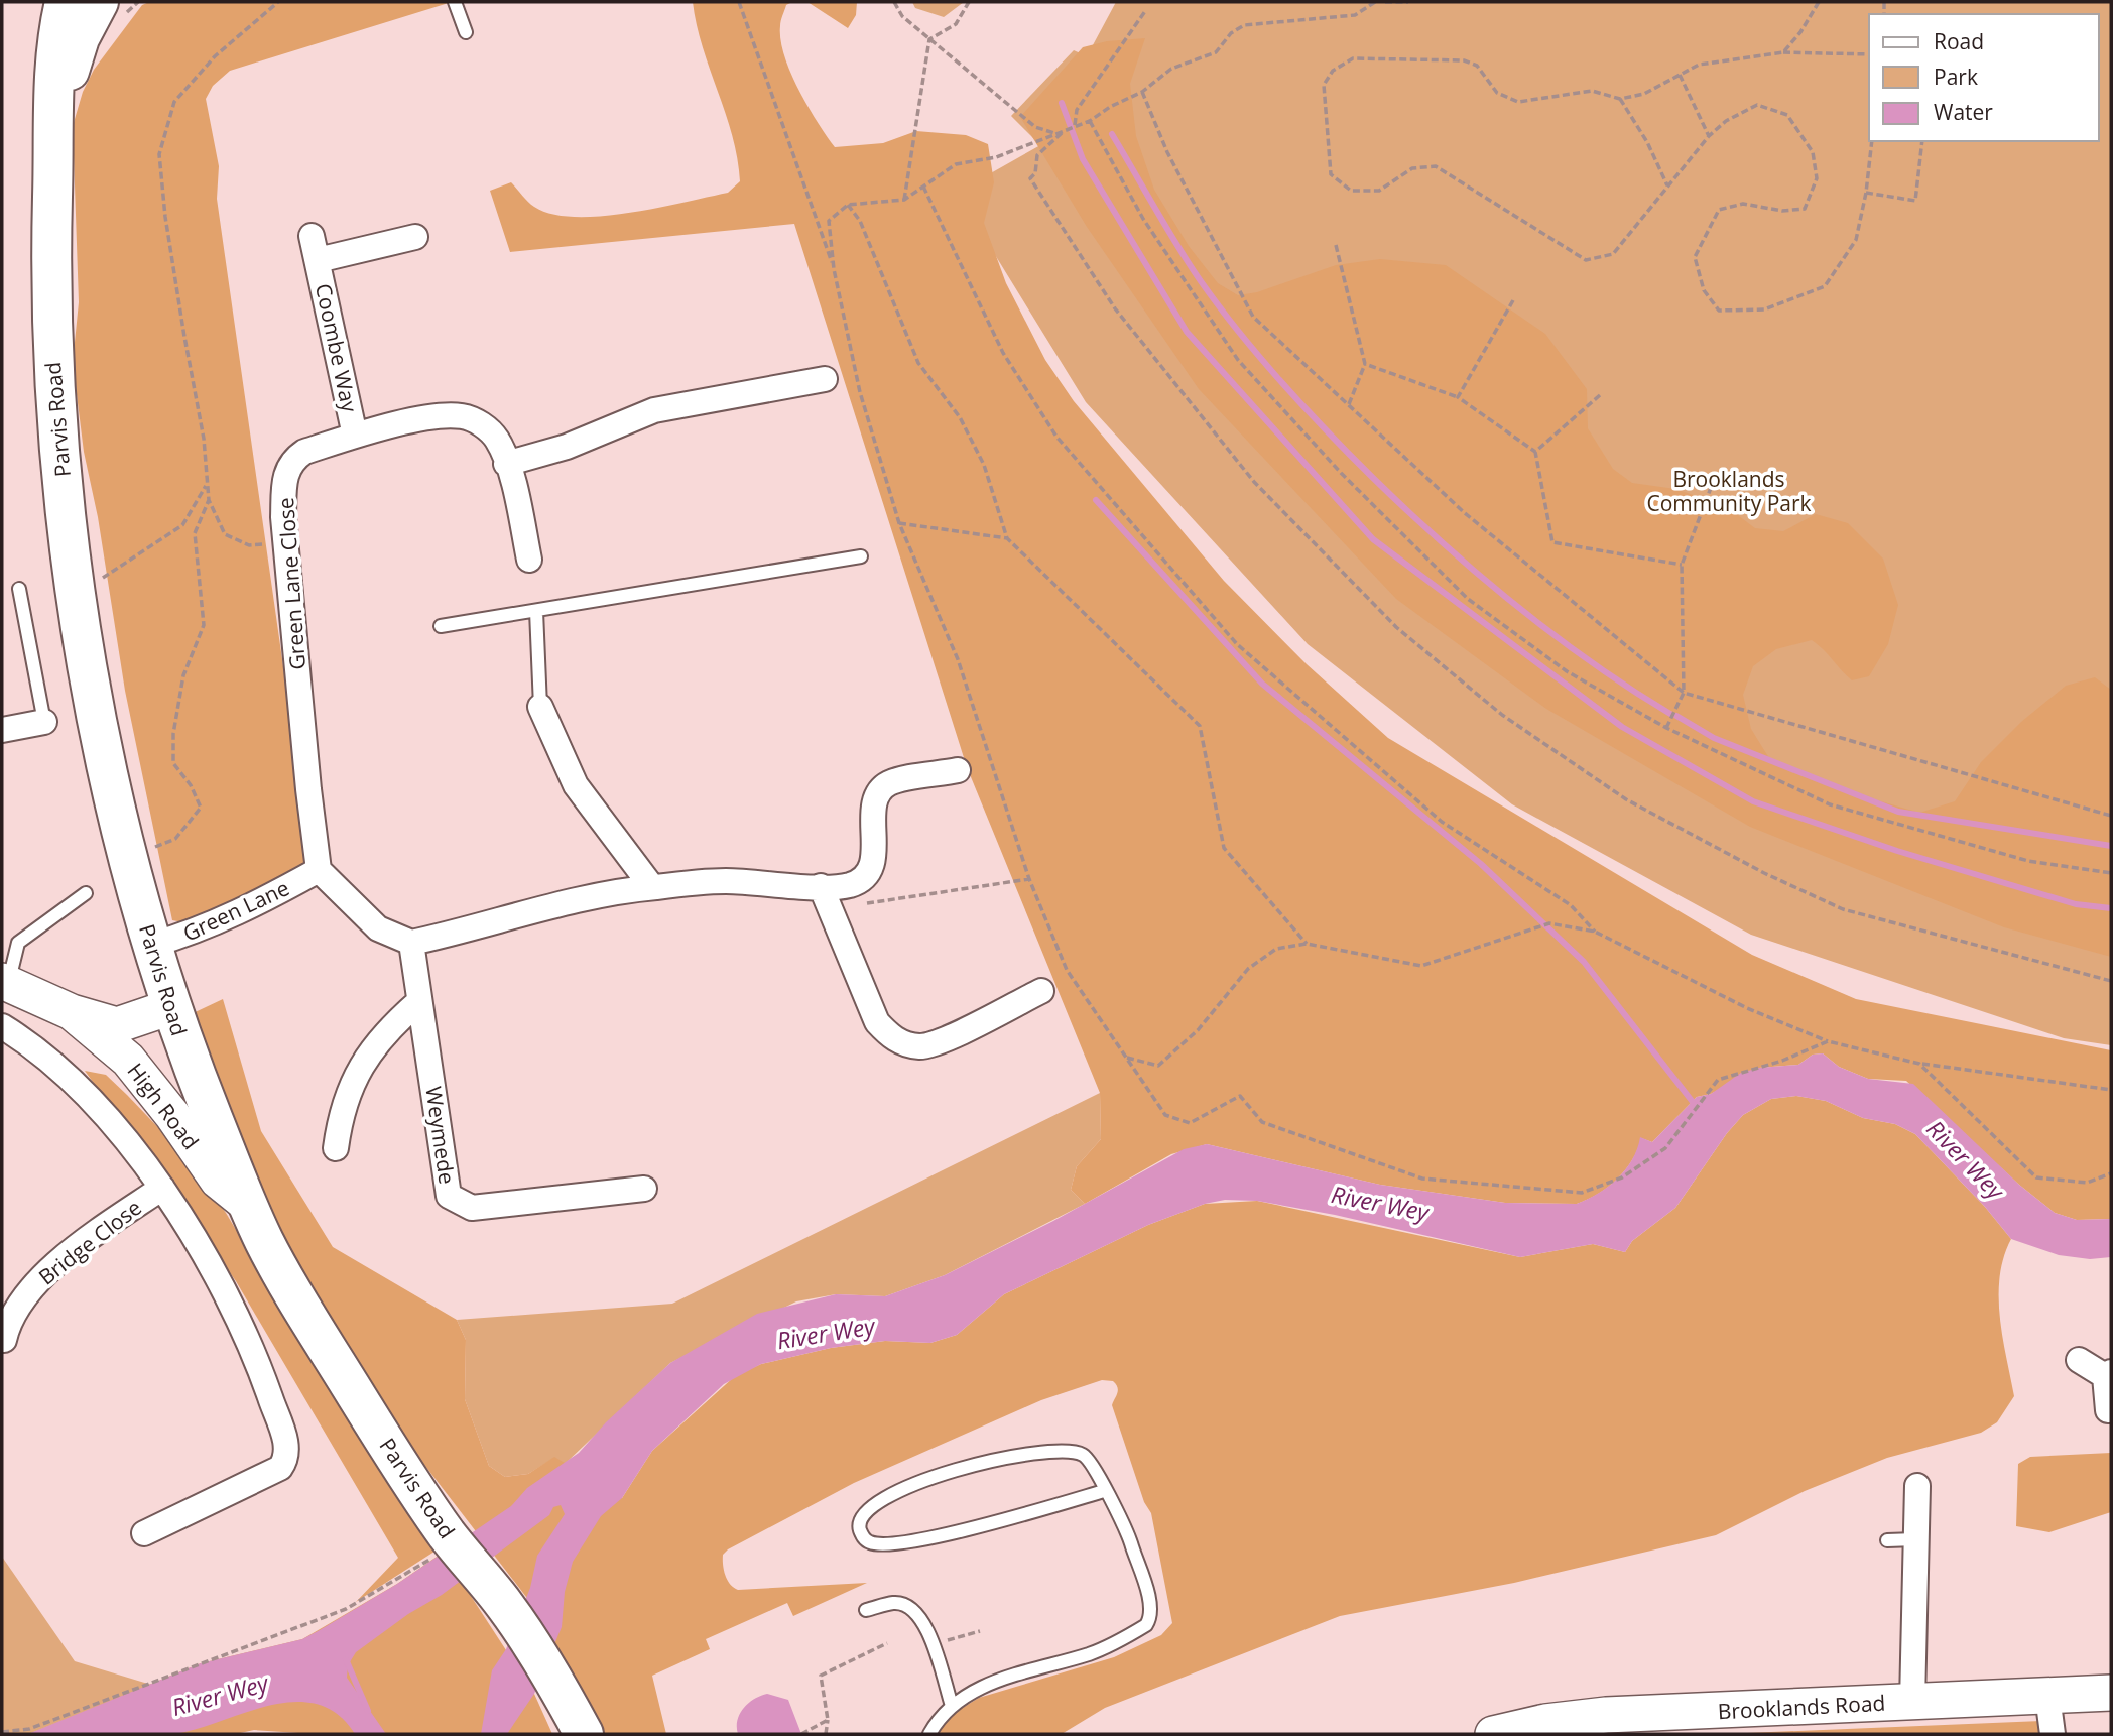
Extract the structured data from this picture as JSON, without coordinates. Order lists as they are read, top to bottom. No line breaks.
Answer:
{"streets":{"main road":["Parvis Road","High Road","Brooklands Road"],"street":["Coombe Way","Green Lane Close","Green Lane","Weymede","Bridge Close"]},"crossings":[["Coombe Way","Green Lane Close"],["Parvis Road","Green Lane"],["Parvis Road","High Road"],["Green Lane Close","Green Lane"]],"water":["River Wey"],"parks":["Brooklands Community Park"],"legend":["Road","Park","Water"]}
